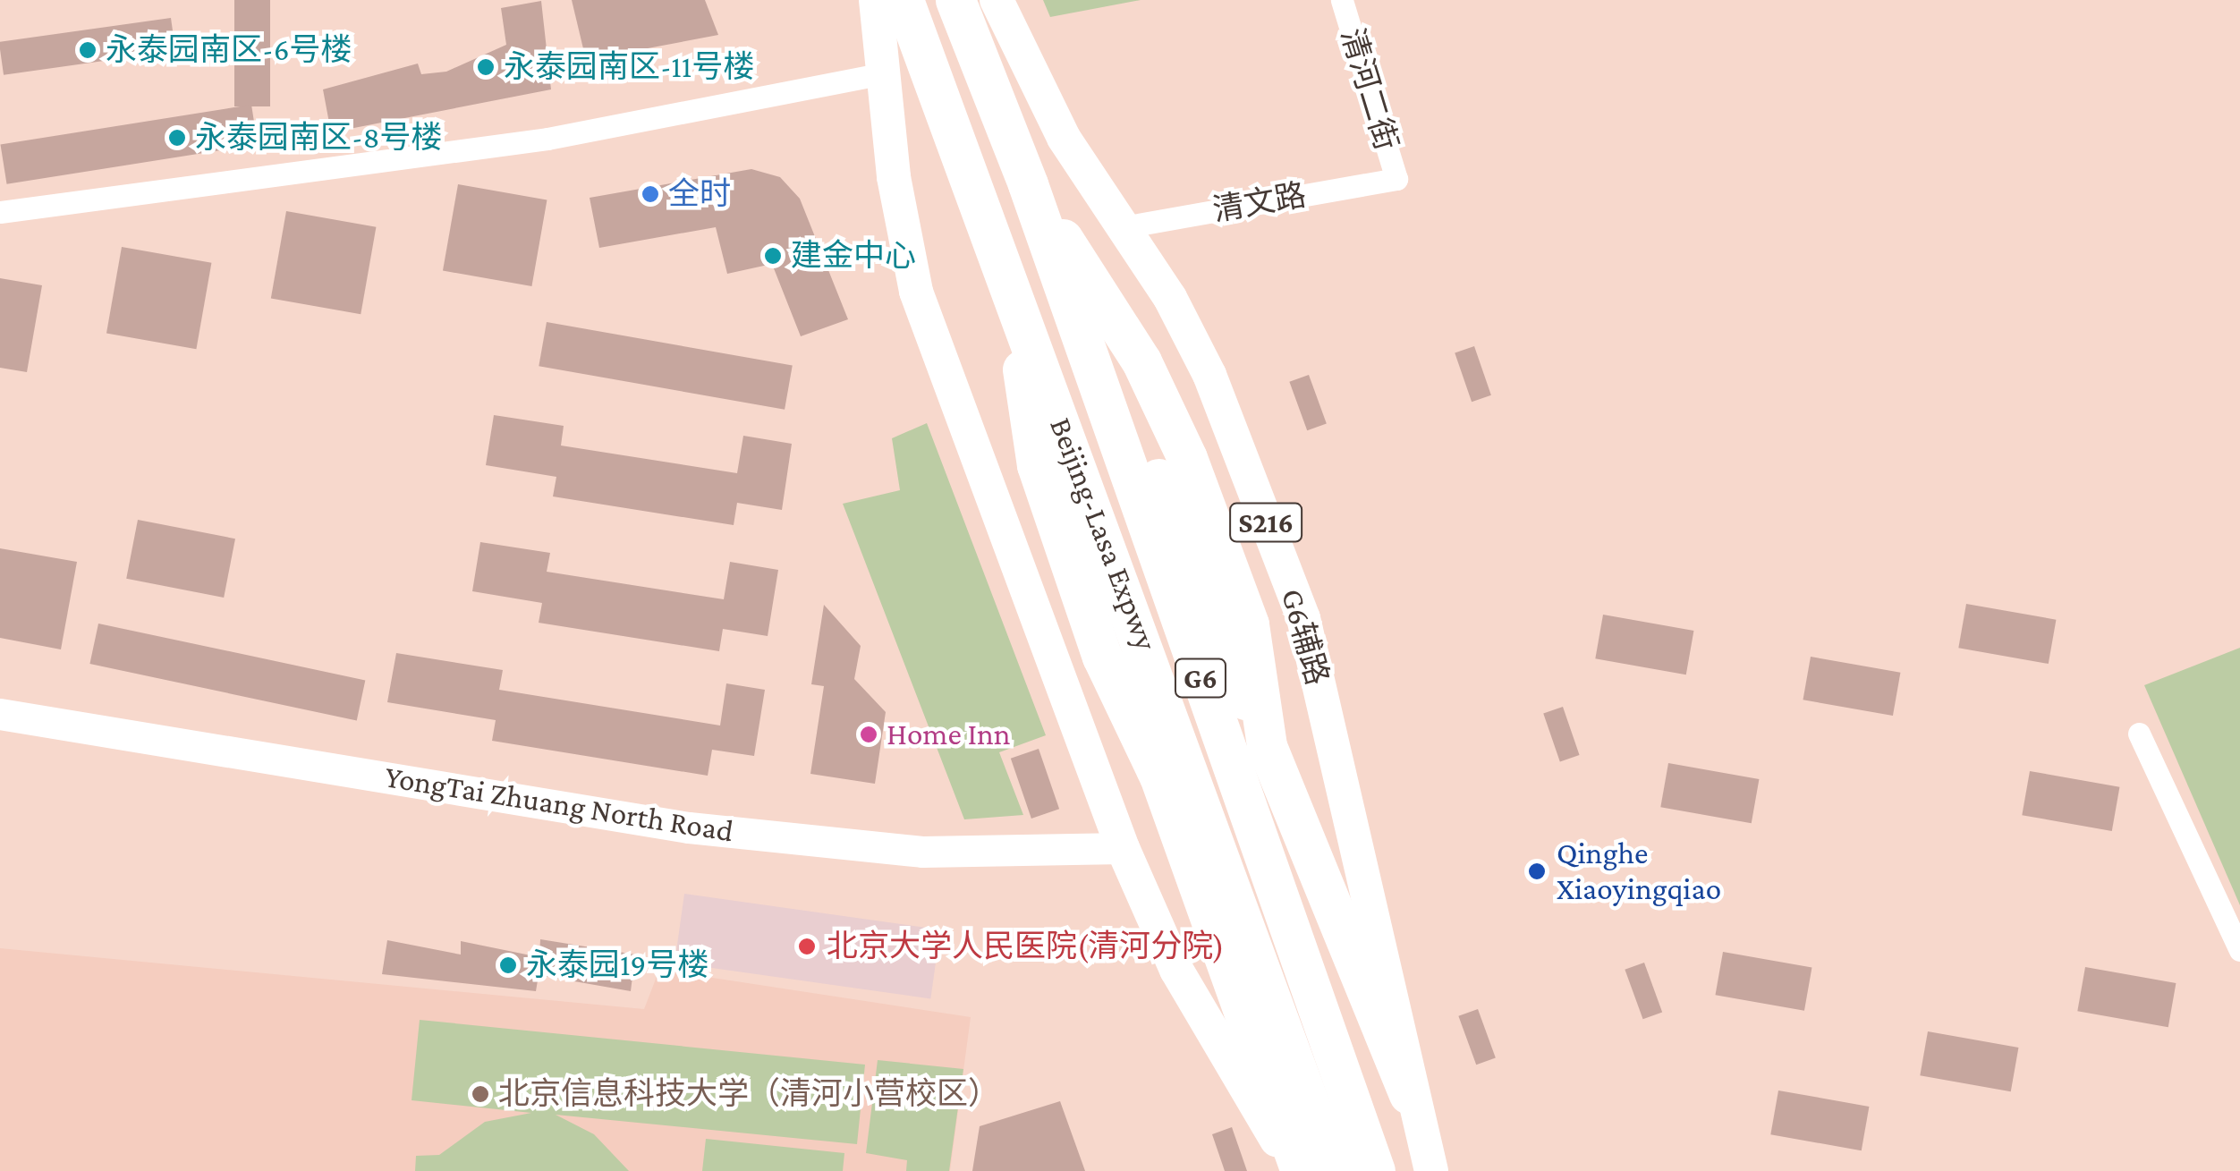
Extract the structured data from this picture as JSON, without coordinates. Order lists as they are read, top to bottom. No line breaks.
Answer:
{"streets":{"highway":["Beijing-Lasa Expwy","G6"],"main road":["S216","G6辅路"],"street":["清河二街","清文路","YongTai Zhuang North Road"]},"crossings":[["清河二街","清文路"],["清文路","G6辅路"]],"places":["永泰园南区-6号楼","永泰园南区-11号楼","永泰园南区-8号楼","全时","建金中心","Home Inn","Qinghe Xiaoyingqiao","北京大学人民医院(清河分院)","永泰园19号楼","北京信息科技大学（清河小营校区）"]}
